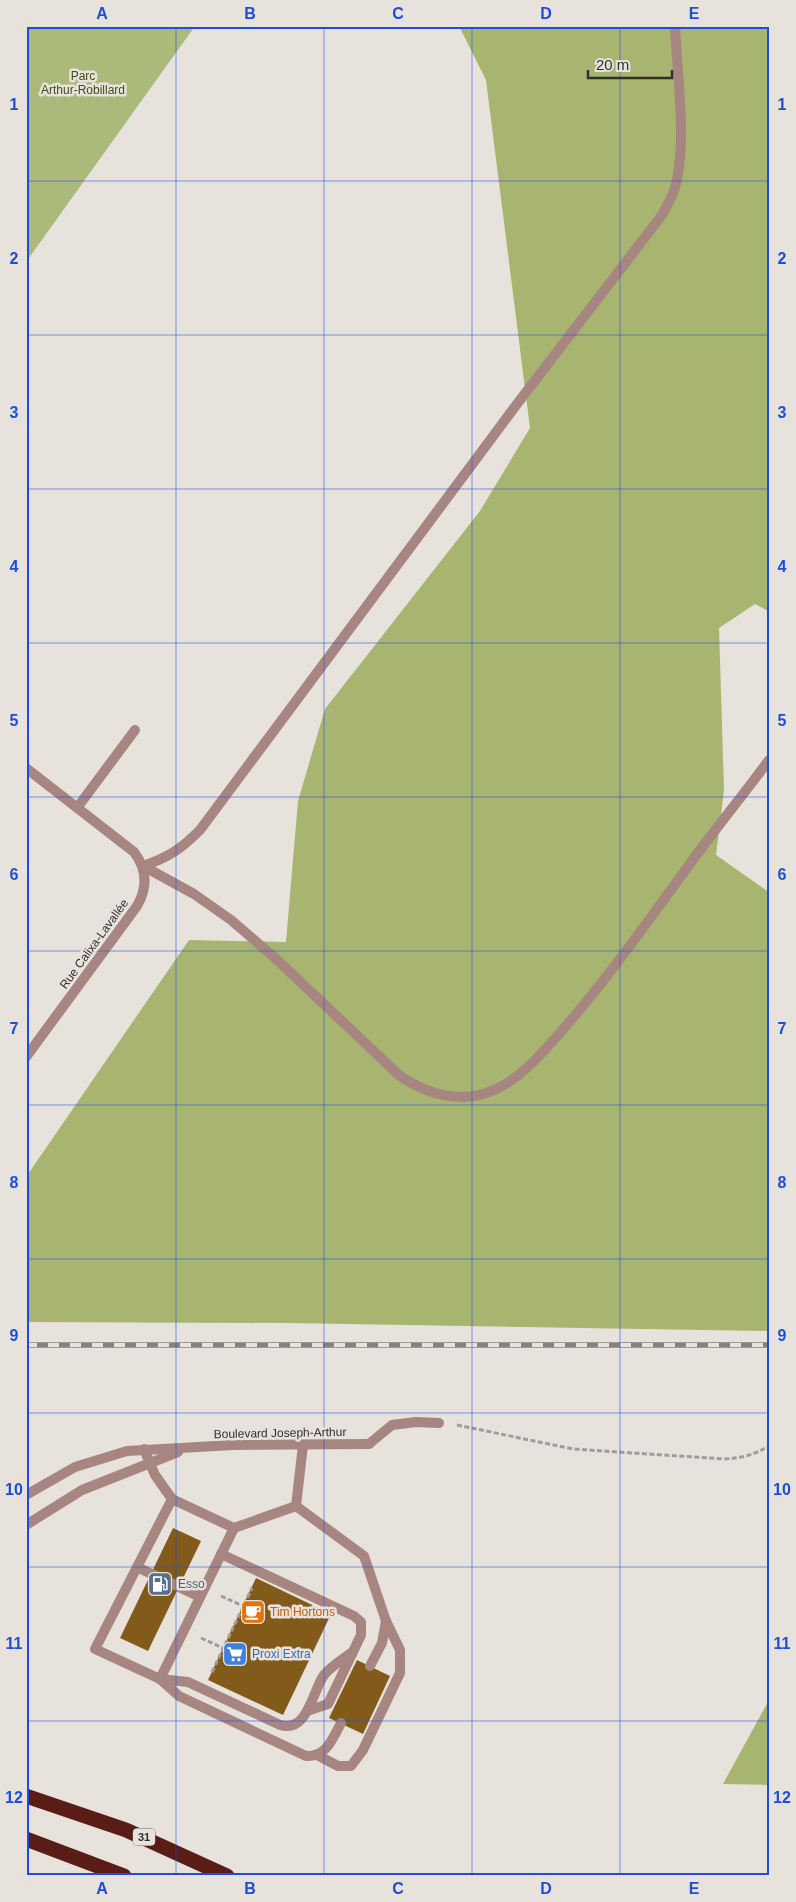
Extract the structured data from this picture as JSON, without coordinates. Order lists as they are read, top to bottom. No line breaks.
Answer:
{"streets":{"highway":["31"],"street":["Rue Calixa-Lavallée","Boulevard Joseph-Arthur"]},"parks":["Parc Arthur-Robillard"],"places":{"fuel station":["Esso"],"cafe":["Tim Hortons"],"supermarket":["Proxi Extra"]},"scale_bar":"20 m","grid":{"columns":["A","B","C","D","E"],"rows":["1","2","3","4","5","6","7","8","9","10","11","12"]}}
